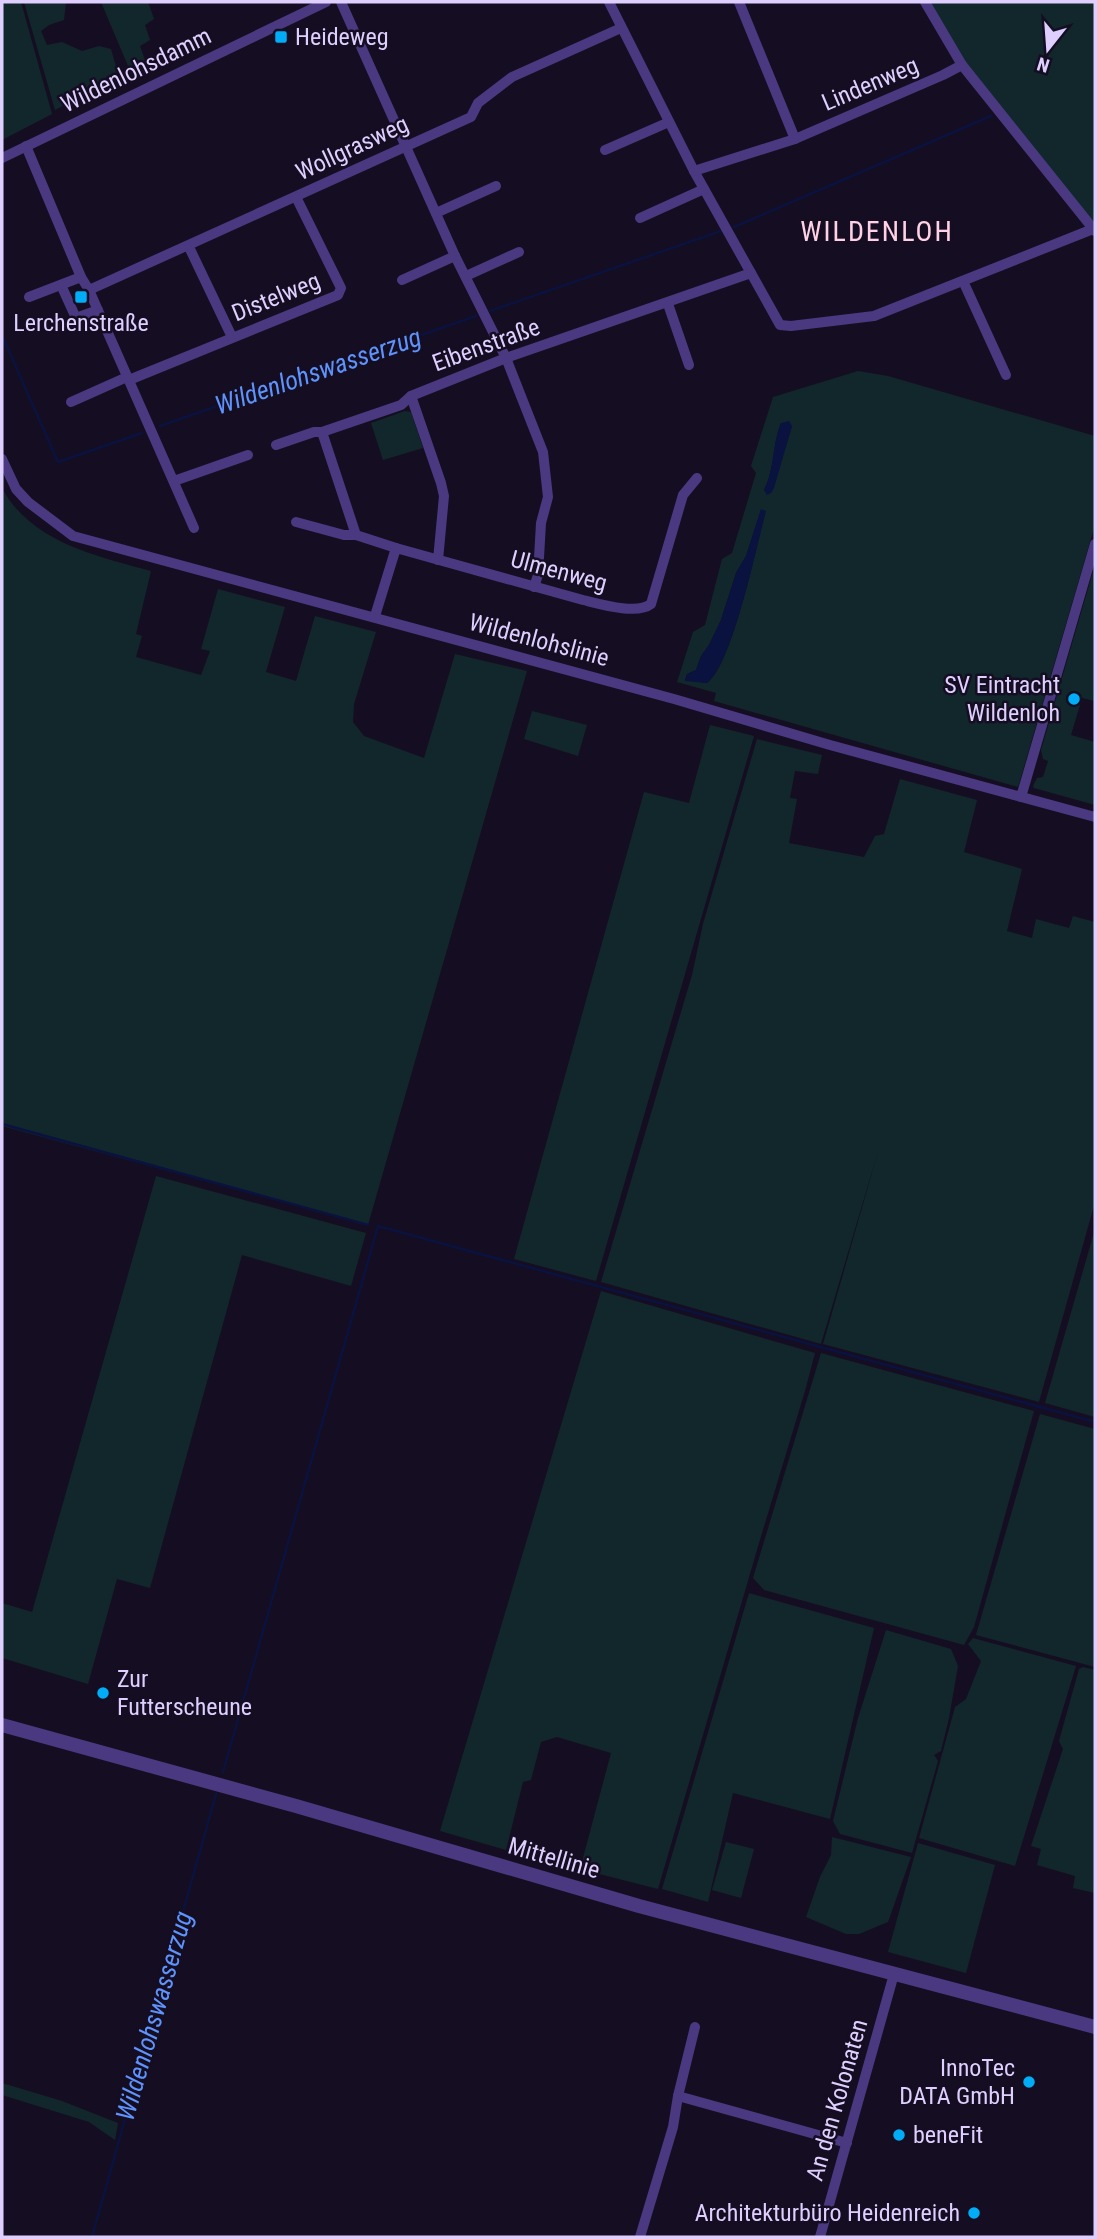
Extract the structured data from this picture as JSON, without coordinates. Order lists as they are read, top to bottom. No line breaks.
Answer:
{"streets":{"street":["Wildenlohsdamm","Lindenweg","Wollgrasweg","Distelweg","Eibenstraße","Ulmenweg","Wildenlohslinie","Mittellinie","An den Kolonaten"]},"crossings":[["Wollgrasweg","Distelweg"],["Mittellinie","An den Kolonaten"]],"districts":["WILDENLOH"],"water":["Wildenlohswasserzug"],"places":{"transit":["Heideweg","Lerchenstraße"],"other":["SV Eintracht Wildenloh","Zur Futterscheune","InnoTec DATA GmbH","beneFit","Architekturbüro Heidenreich"]},"north":"bottom"}
